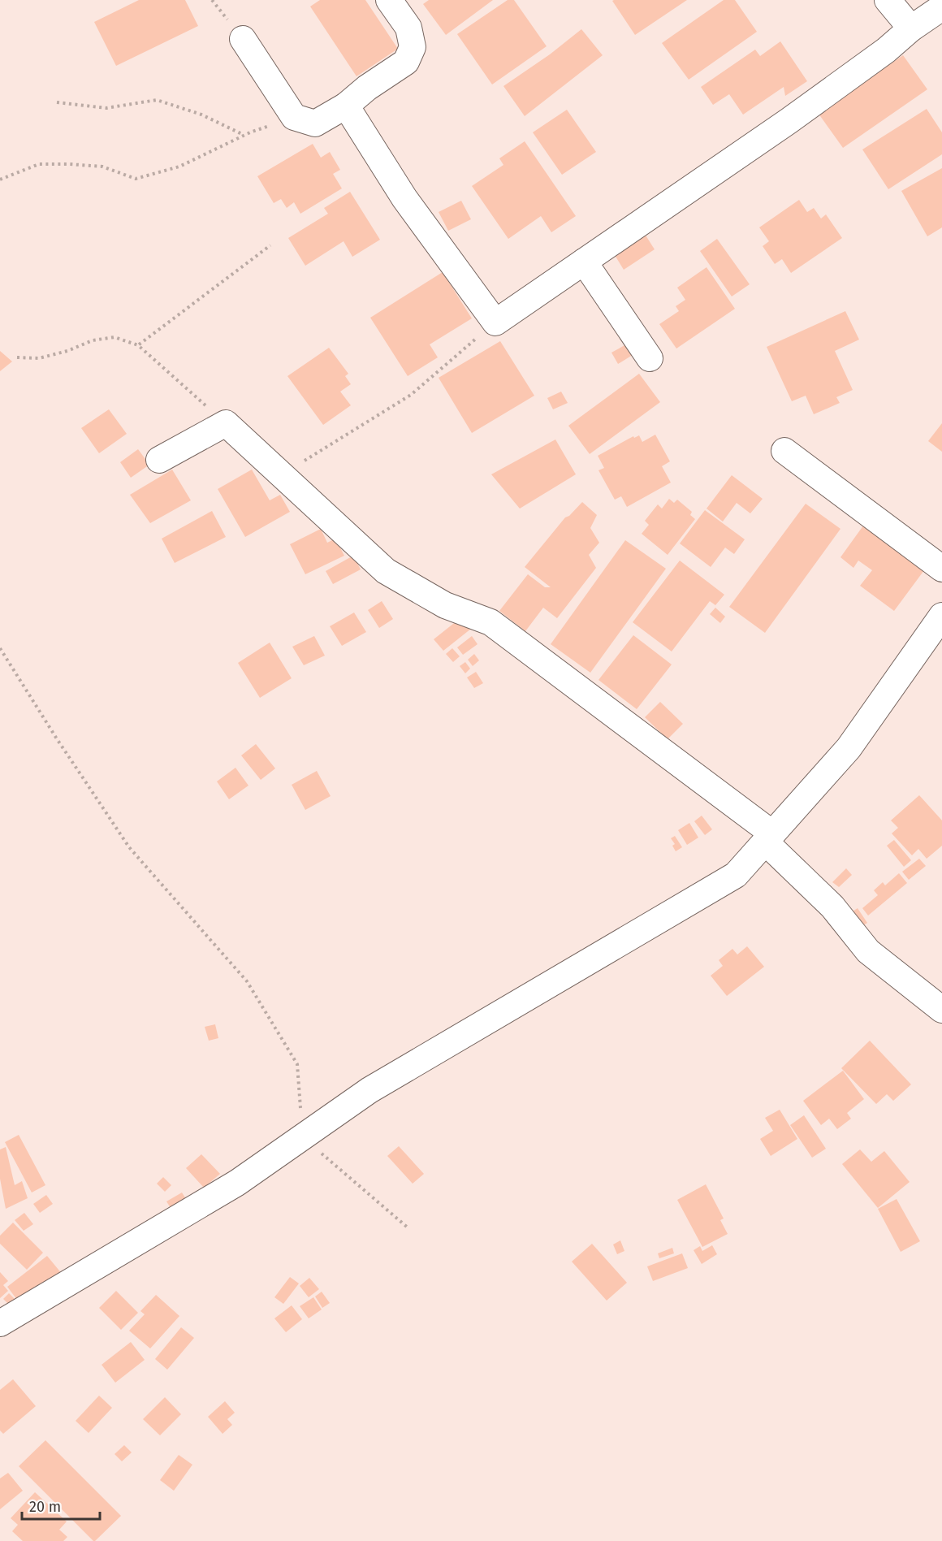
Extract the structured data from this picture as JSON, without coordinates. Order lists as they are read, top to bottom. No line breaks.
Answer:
{"scale_bar":"20 m"}
